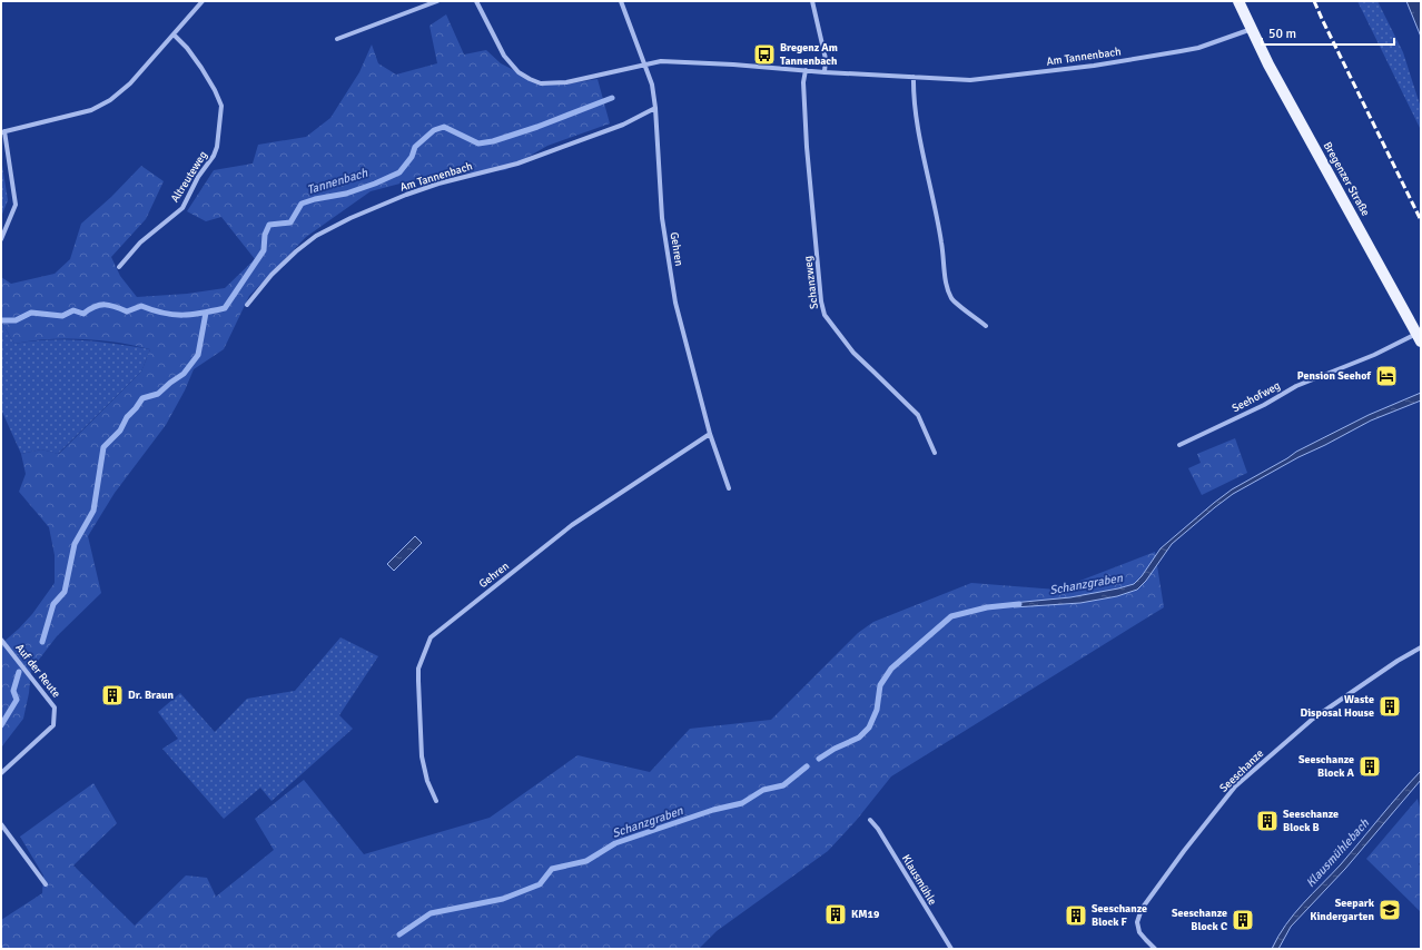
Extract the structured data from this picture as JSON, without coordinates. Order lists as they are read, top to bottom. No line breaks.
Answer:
{"streets":{"main road":["Bregenzer Straße"],"street":["Am Tannenbach","Altreuteweg","Gehren","Schanzweg","Seehofweg","Auf der Reute","Seeschanze","Klausmühle"]},"crossings":[["Am Tannenbach","Bregenzer Straße"],["Am Tannenbach","Gehren"],["Am Tannenbach","Schanzweg"],["Bregenzer Straße","Seehofweg"]],"water":["Tannenbach","Schanzgraben","Klausmühlebach"],"places":{"bus stop":["Bregenz Am Tannenbach"],"hotel":["Pension Seehof"],"building":["Dr. Braun","Waste Disposal House","Seeschanze Block A","Seeschanze Block B","KM19","Seeschanze Block F","Seeschanze Block C"],"school or university":["Seepark Kindergarten"]},"scale_bar":"50 m"}
